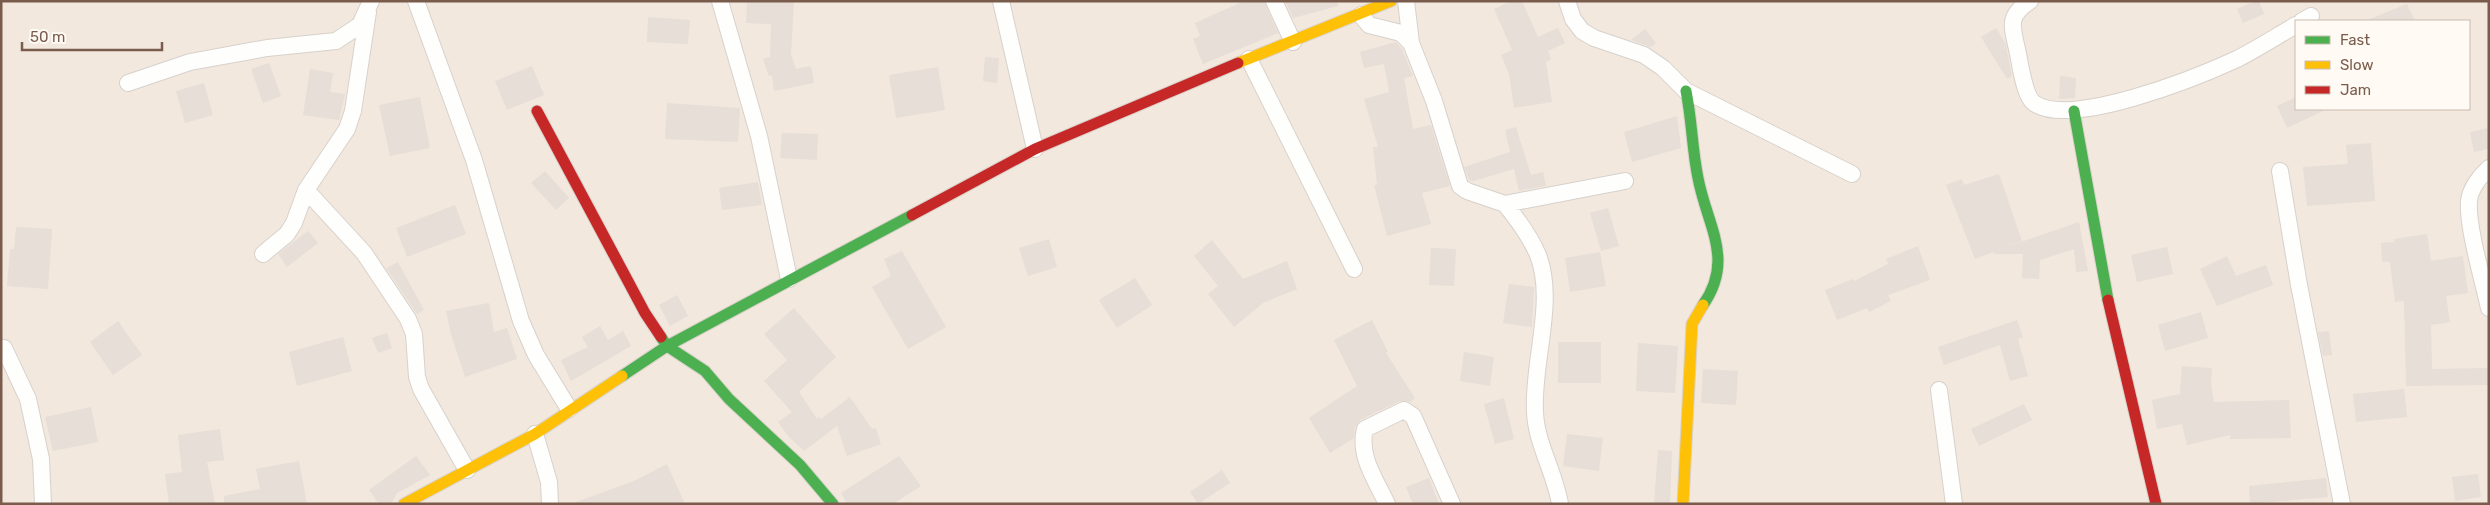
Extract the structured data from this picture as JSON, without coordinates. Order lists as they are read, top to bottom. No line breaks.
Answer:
{"legend":["Fast","Slow","Jam"],"scale_bar":"50 m"}
